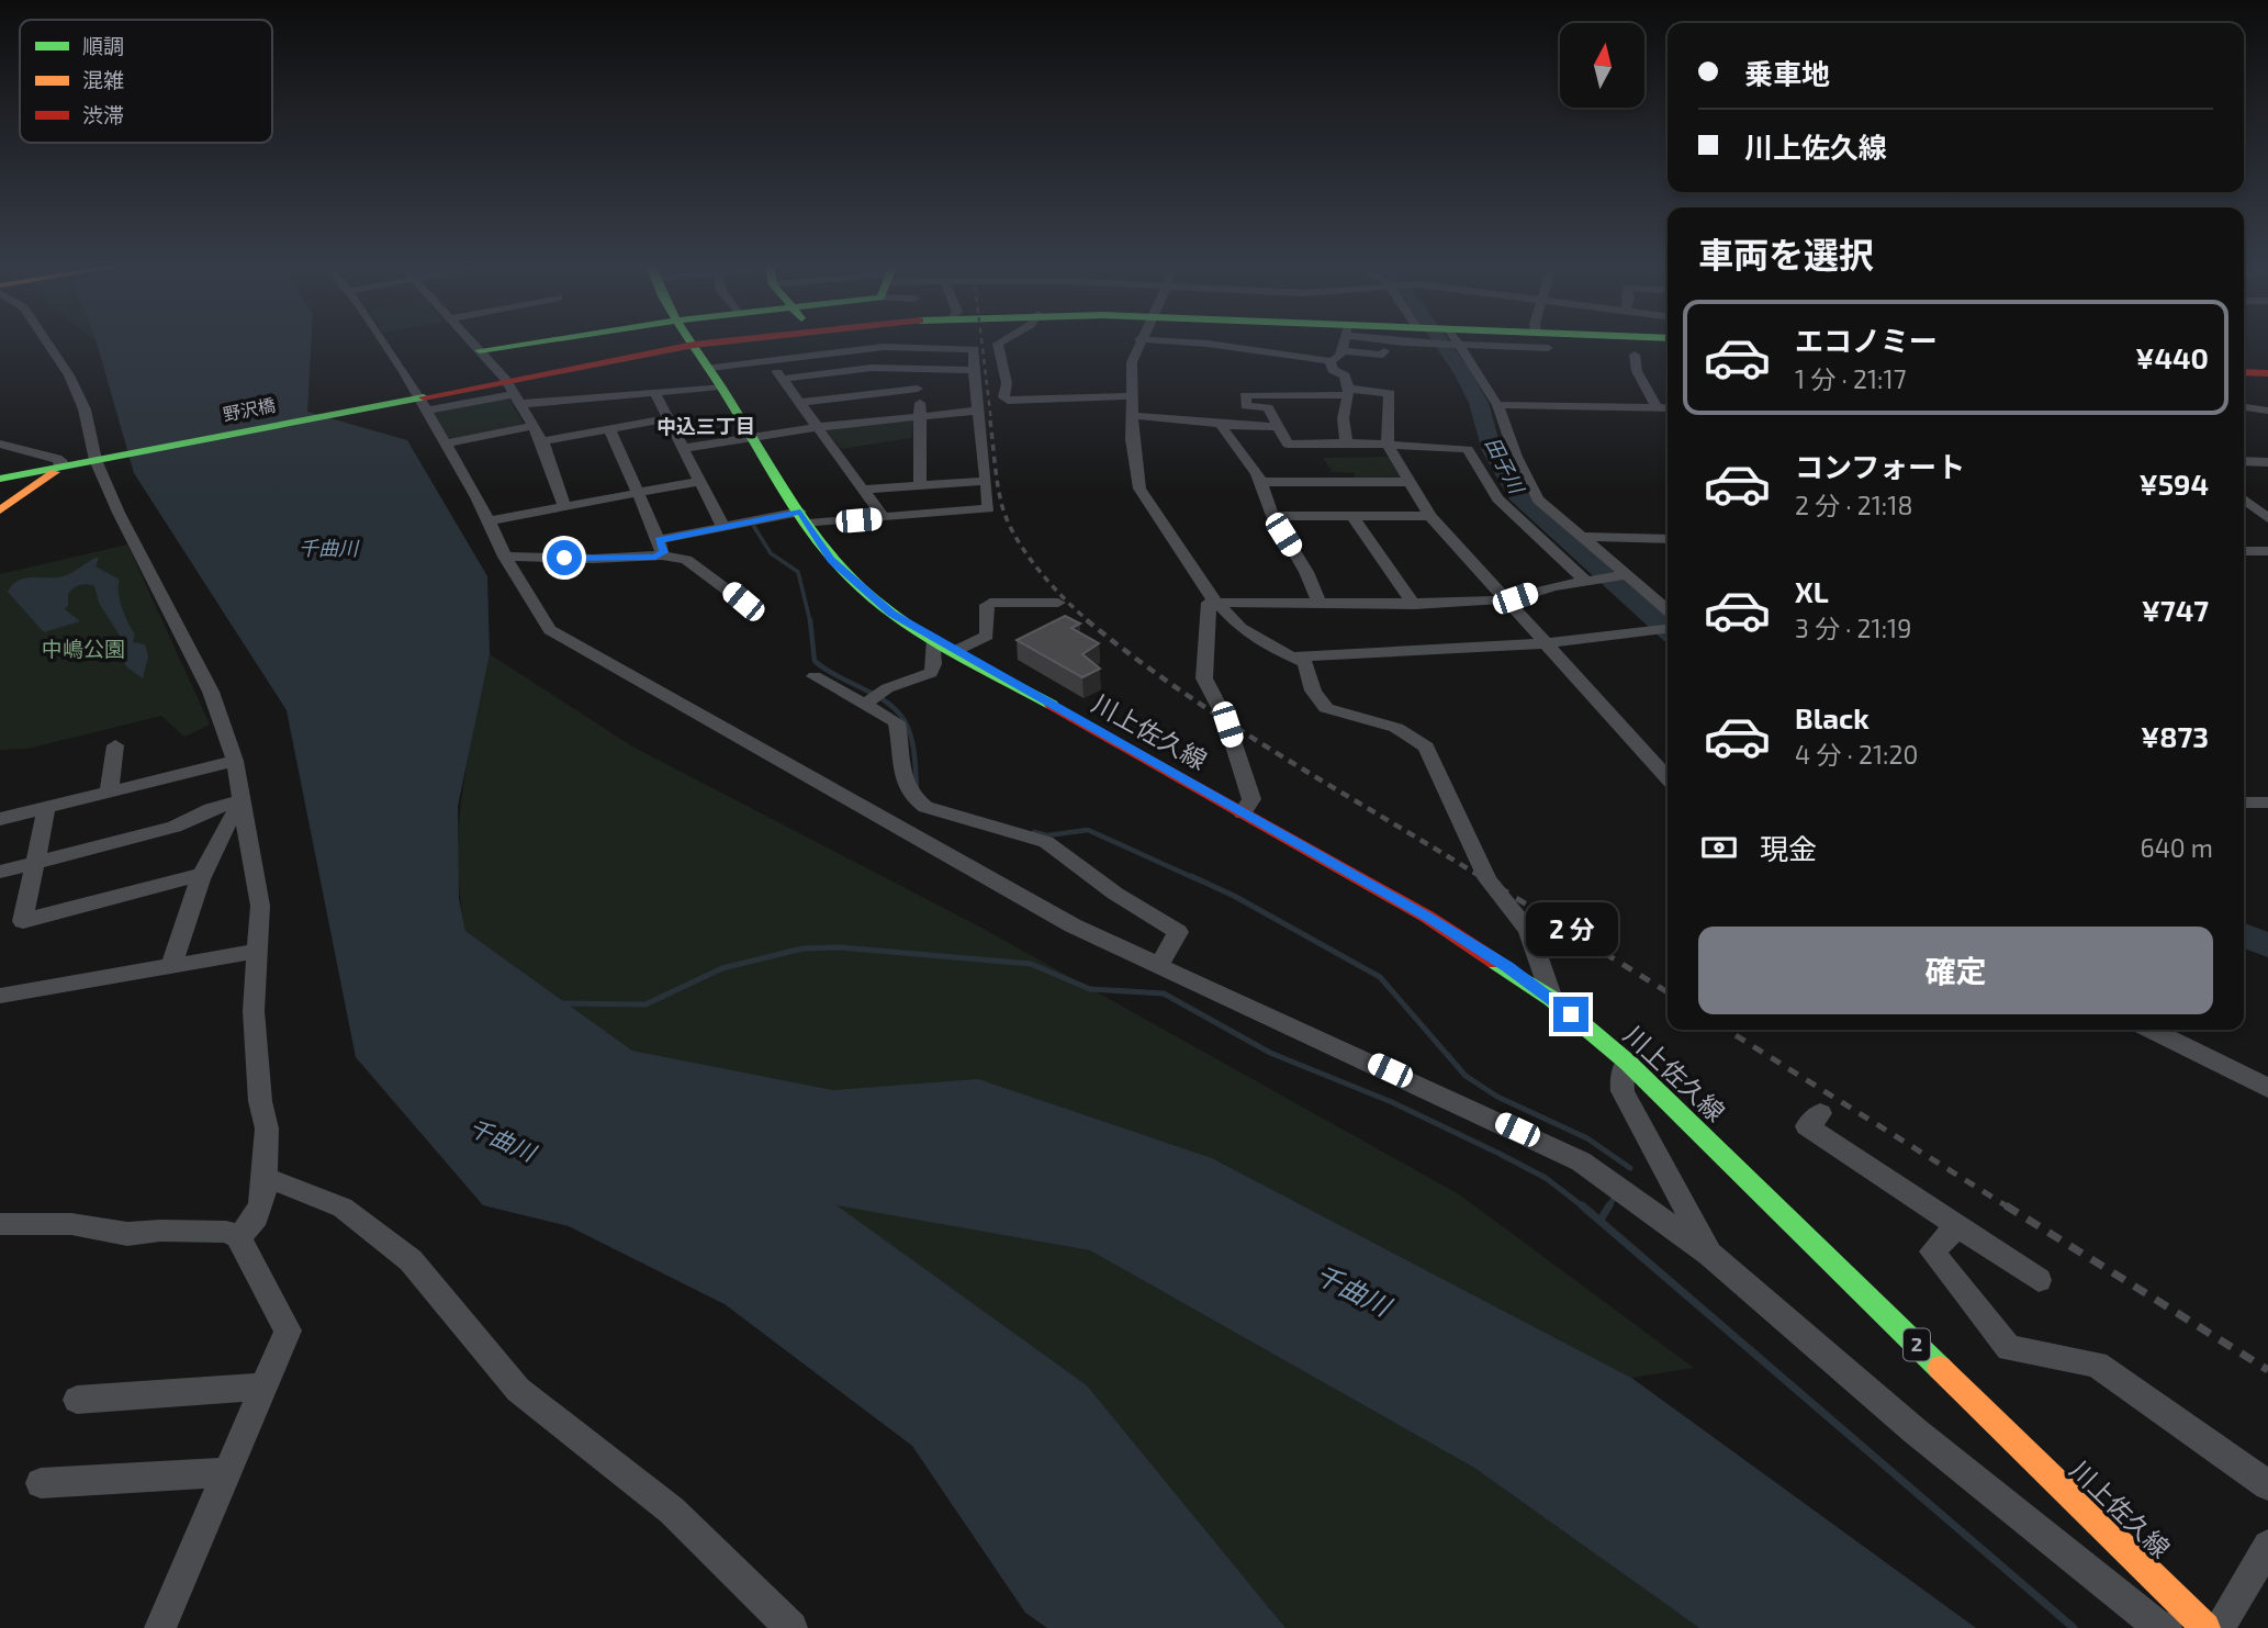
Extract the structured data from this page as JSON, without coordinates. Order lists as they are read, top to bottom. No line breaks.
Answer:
{"streets":{"main road":["野沢橋","川上佐久線","2"]},"crossings":[["野沢橋","2"],["川上佐久線","2"]],"districts":["中込三丁目"],"water":["田子川","千曲川"],"parks":["中嶋公園"],"legend":["順調","混雑","渋滞"],"north":"top","page":{"banner":["乗車地","川上佐久線"],"heading":"車両を選択","list":[{"name":"エコノミー","note":"1 分 · 21:17","value":"¥440"},{"name":"コンフォート","note":"2 分 · 21:18","value":"¥594"},{"name":"XL","note":"3 分 · 21:19","value":"¥747"},{"name":"Black","note":"4 分 · 21:20","value":"¥873"}],"pay":["現金","640 m"],"bubble":"2 分","buttons":"確定"}}
